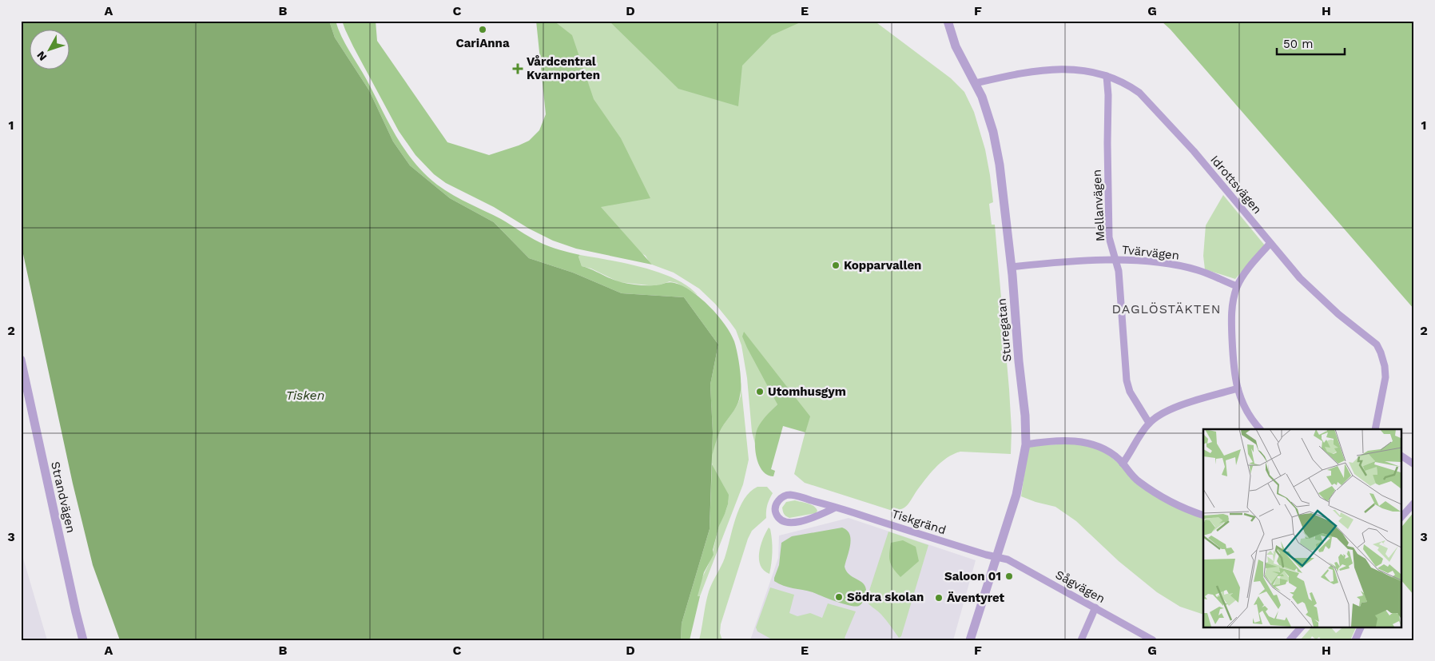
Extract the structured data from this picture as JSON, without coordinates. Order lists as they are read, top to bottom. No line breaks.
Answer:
{"streets":{"street":["Idrottsvägen","Mellanvägen","Tvärvägen","Sturegatan","Strandvägen","Tiskgränd","Sågvägen"]},"crossings":[["Idrottsvägen","Mellanvägen"],["Idrottsvägen","Sturegatan"],["Mellanvägen","Tvärvägen"],["Tvärvägen","Sturegatan"],["Sturegatan","Tiskgränd"],["Sturegatan","Sågvägen"],["Tiskgränd","Sågvägen"]],"districts":["DAGLÖSTÄKTEN"],"water":["Tisken"],"places":{"other":["CariAnna","Kopparvallen","Utomhusgym","Saloon 01","Södra skolan","Äventyret"],"health":["Vårdcentral Kvarnporten"]},"scale_bar":"50 m","north":"bottom left","grid":{"columns":["A","B","C","D","E","F","G","H"],"rows":["1","2","3"]}}
